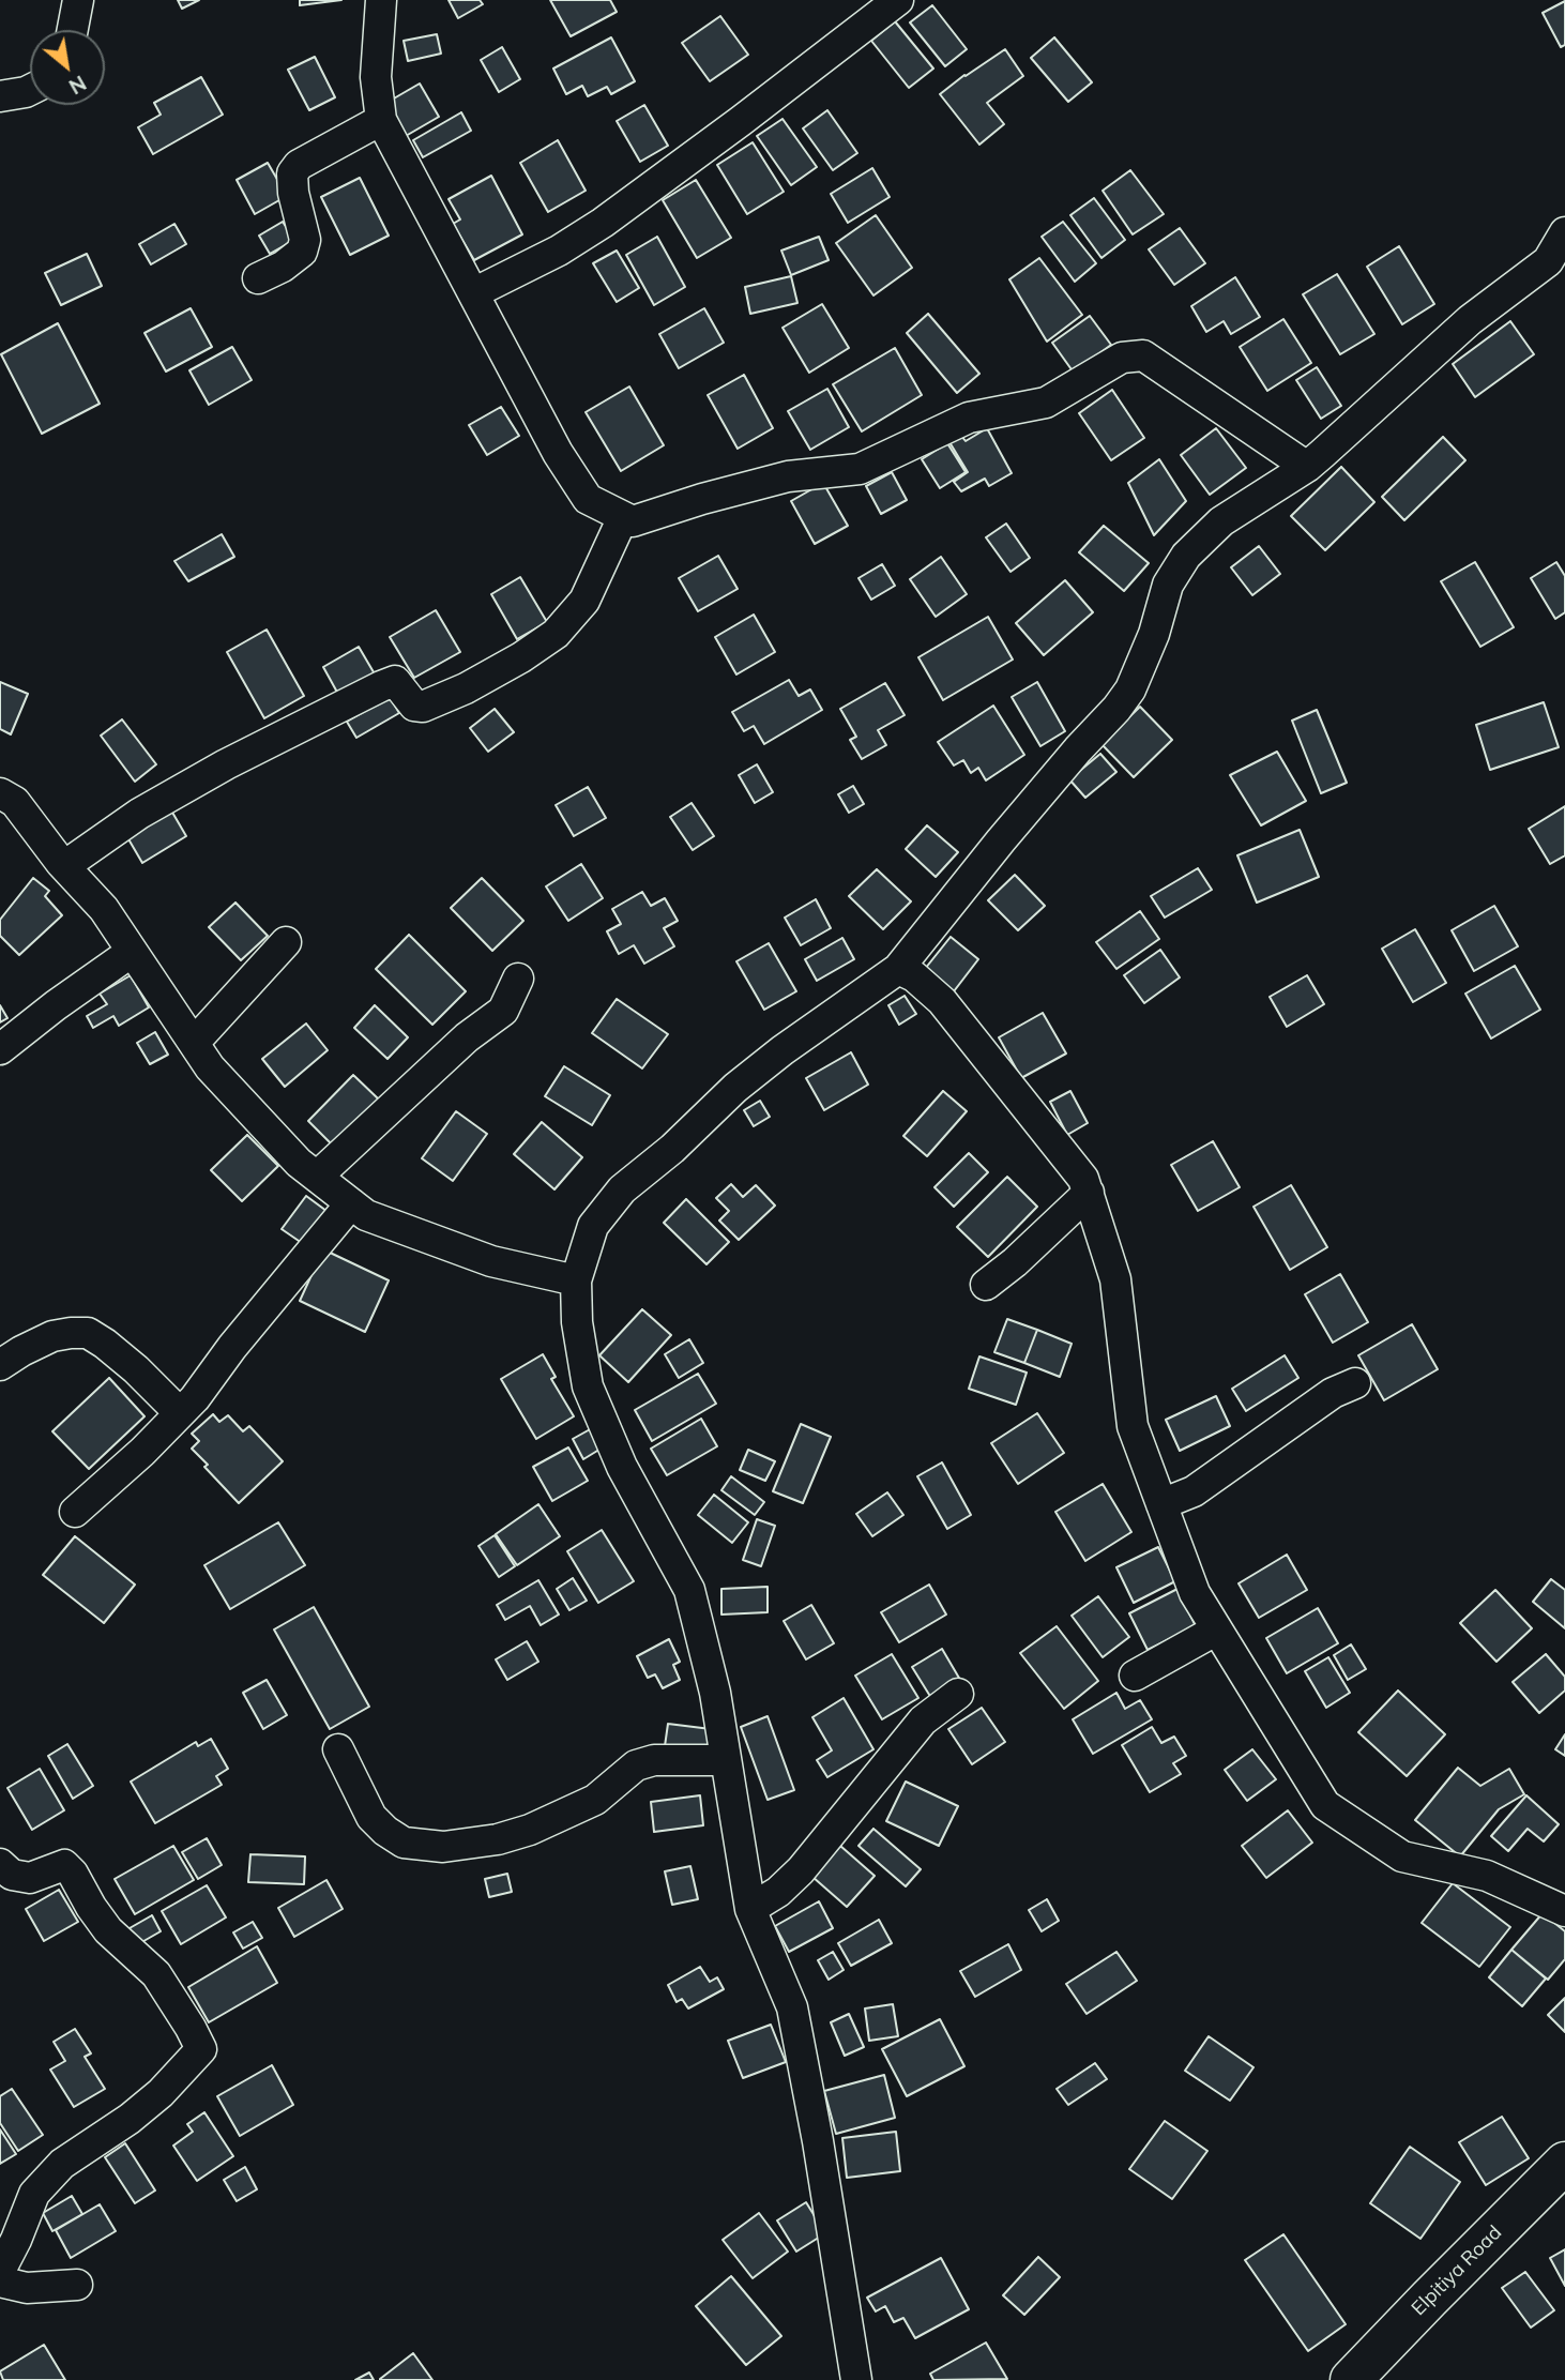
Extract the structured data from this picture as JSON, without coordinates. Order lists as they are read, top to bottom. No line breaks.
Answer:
{"streets":{"main road":["Elpitiya Road"]},"north":"bottom right"}
